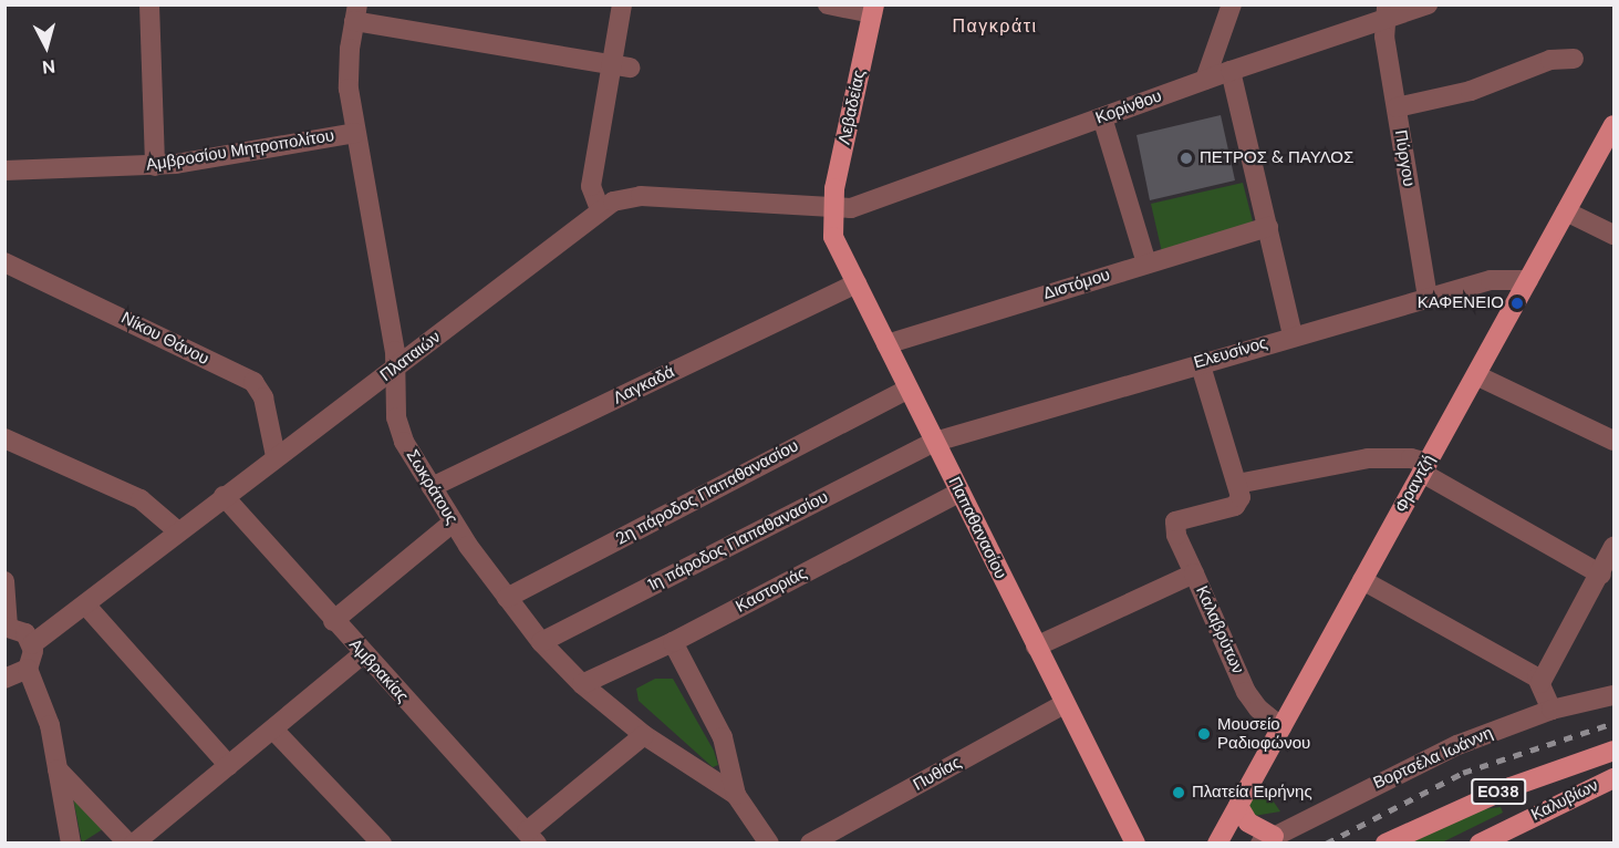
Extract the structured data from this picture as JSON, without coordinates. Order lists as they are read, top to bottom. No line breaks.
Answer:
{"streets":{"main road":["Λεβαδείας","Φραντζή","Παπαθανασίου","ΕΟ38","Καλυβίων"],"street":["Κορίνθου","Αμβροσίου Μητροπολίτου","Πύργου","Διστόμου","Νίκου Θάνου","Ελευσίνος","Πλαταιών","Λαγκαδά","Σωκράτους","2η πάροδος Παπαθανασίου","1η πάροδος Παπαθανασίου","Καστοριάς","Καλαβρύτων","Αμβρακίας","Βορτσέλα Ιωάννη","Πυθίας"]},"crossings":[["Λεβαδείας","Κορίνθου"],["Λεβαδείας","Πλαταιών"],["Λεβαδείας","Παπαθανασίου"],["Κορίνθου","Πύργου"],["Κορίνθου","Πλαταιών"],["Κορίνθου","Παπαθανασίου"],["Αμβροσίου Μητροπολίτου","Σωκράτους"],["Πύργου","Ελευσίνος"],["Διστόμου","Παπαθανασίου"],["Νίκου Θάνου","Πλαταιών"],["Ελευσίνος","Φραντζή"],["Ελευσίνος","Παπαθανασίου"],["Ελευσίνος","1η πάροδος Παπαθανασίου"],["Πλαταιών","Σωκράτους"],["Πλαταιών","Παπαθανασίου"],["Πλαταιών","Αμβρακίας"],["Λαγκαδά","Σωκράτους"],["Λαγκαδά","Παπαθανασίου"],["Φραντζή","Καλαβρύτων"],["Σωκράτους","2η πάροδος Παπαθανασίου"],["Σωκράτους","1η πάροδος Παπαθανασίου"],["Σωκράτους","Καστοριάς"],["2η πάροδος Παπαθανασίου","Παπαθανασίου"],["Παπαθανασίου","1η πάροδος Παπαθανασίου"],["Παπαθανασίου","Καστοριάς"],["Παπαθανασίου","Καλαβρύτων"],["Παπαθανασίου","Πυθίας"]],"districts":["Παγκράτι"],"places":["ΠΕΤΡΟΣ & ΠΑΥΛΟΣ","ΚΑΦΕΝΕΙΟ","Μουσείο Ραδιοφώνου","Πλατεία Ειρήνης"],"north":"bottom"}
